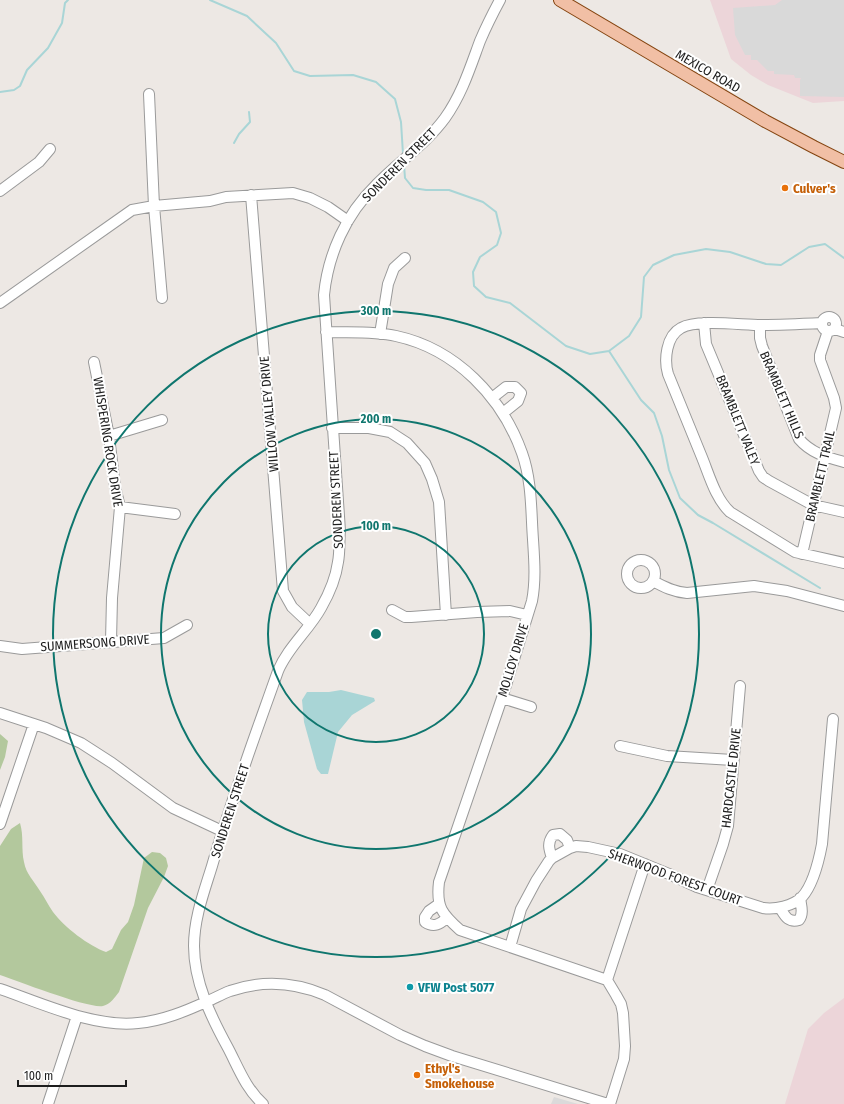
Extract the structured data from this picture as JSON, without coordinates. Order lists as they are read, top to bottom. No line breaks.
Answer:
{"streets":{"main road":["MEXICO ROAD"],"street":["SONDEREN STREET","BRAMBLETT HILLS","WILLOW VALLEY DRIVE","BRAMBLETT VALEY","WHISPERING ROCK DRIVE","BRAMBLETT TRAIL","SUMMERSONG DRIVE","MOLLOY DRIVE","HARDCASTLE DRIVE","SHERWOOD FOREST COURT"]},"crossings":[["SONDEREN STREET","WILLOW VALLEY DRIVE"],["SONDEREN STREET","MOLLOY DRIVE"],["BRAMBLETT HILLS","BRAMBLETT TRAIL"],["BRAMBLETT VALEY","BRAMBLETT TRAIL"],["WHISPERING ROCK DRIVE","SUMMERSONG DRIVE"],["MOLLOY DRIVE","SHERWOOD FOREST COURT"],["HARDCASTLE DRIVE","SHERWOOD FOREST COURT"]],"places":["Culver's","VFW Post 5077","Ethyl's Smokehouse"],"scale_bar":"100 m","rings":["300 m","200 m","100 m"]}
